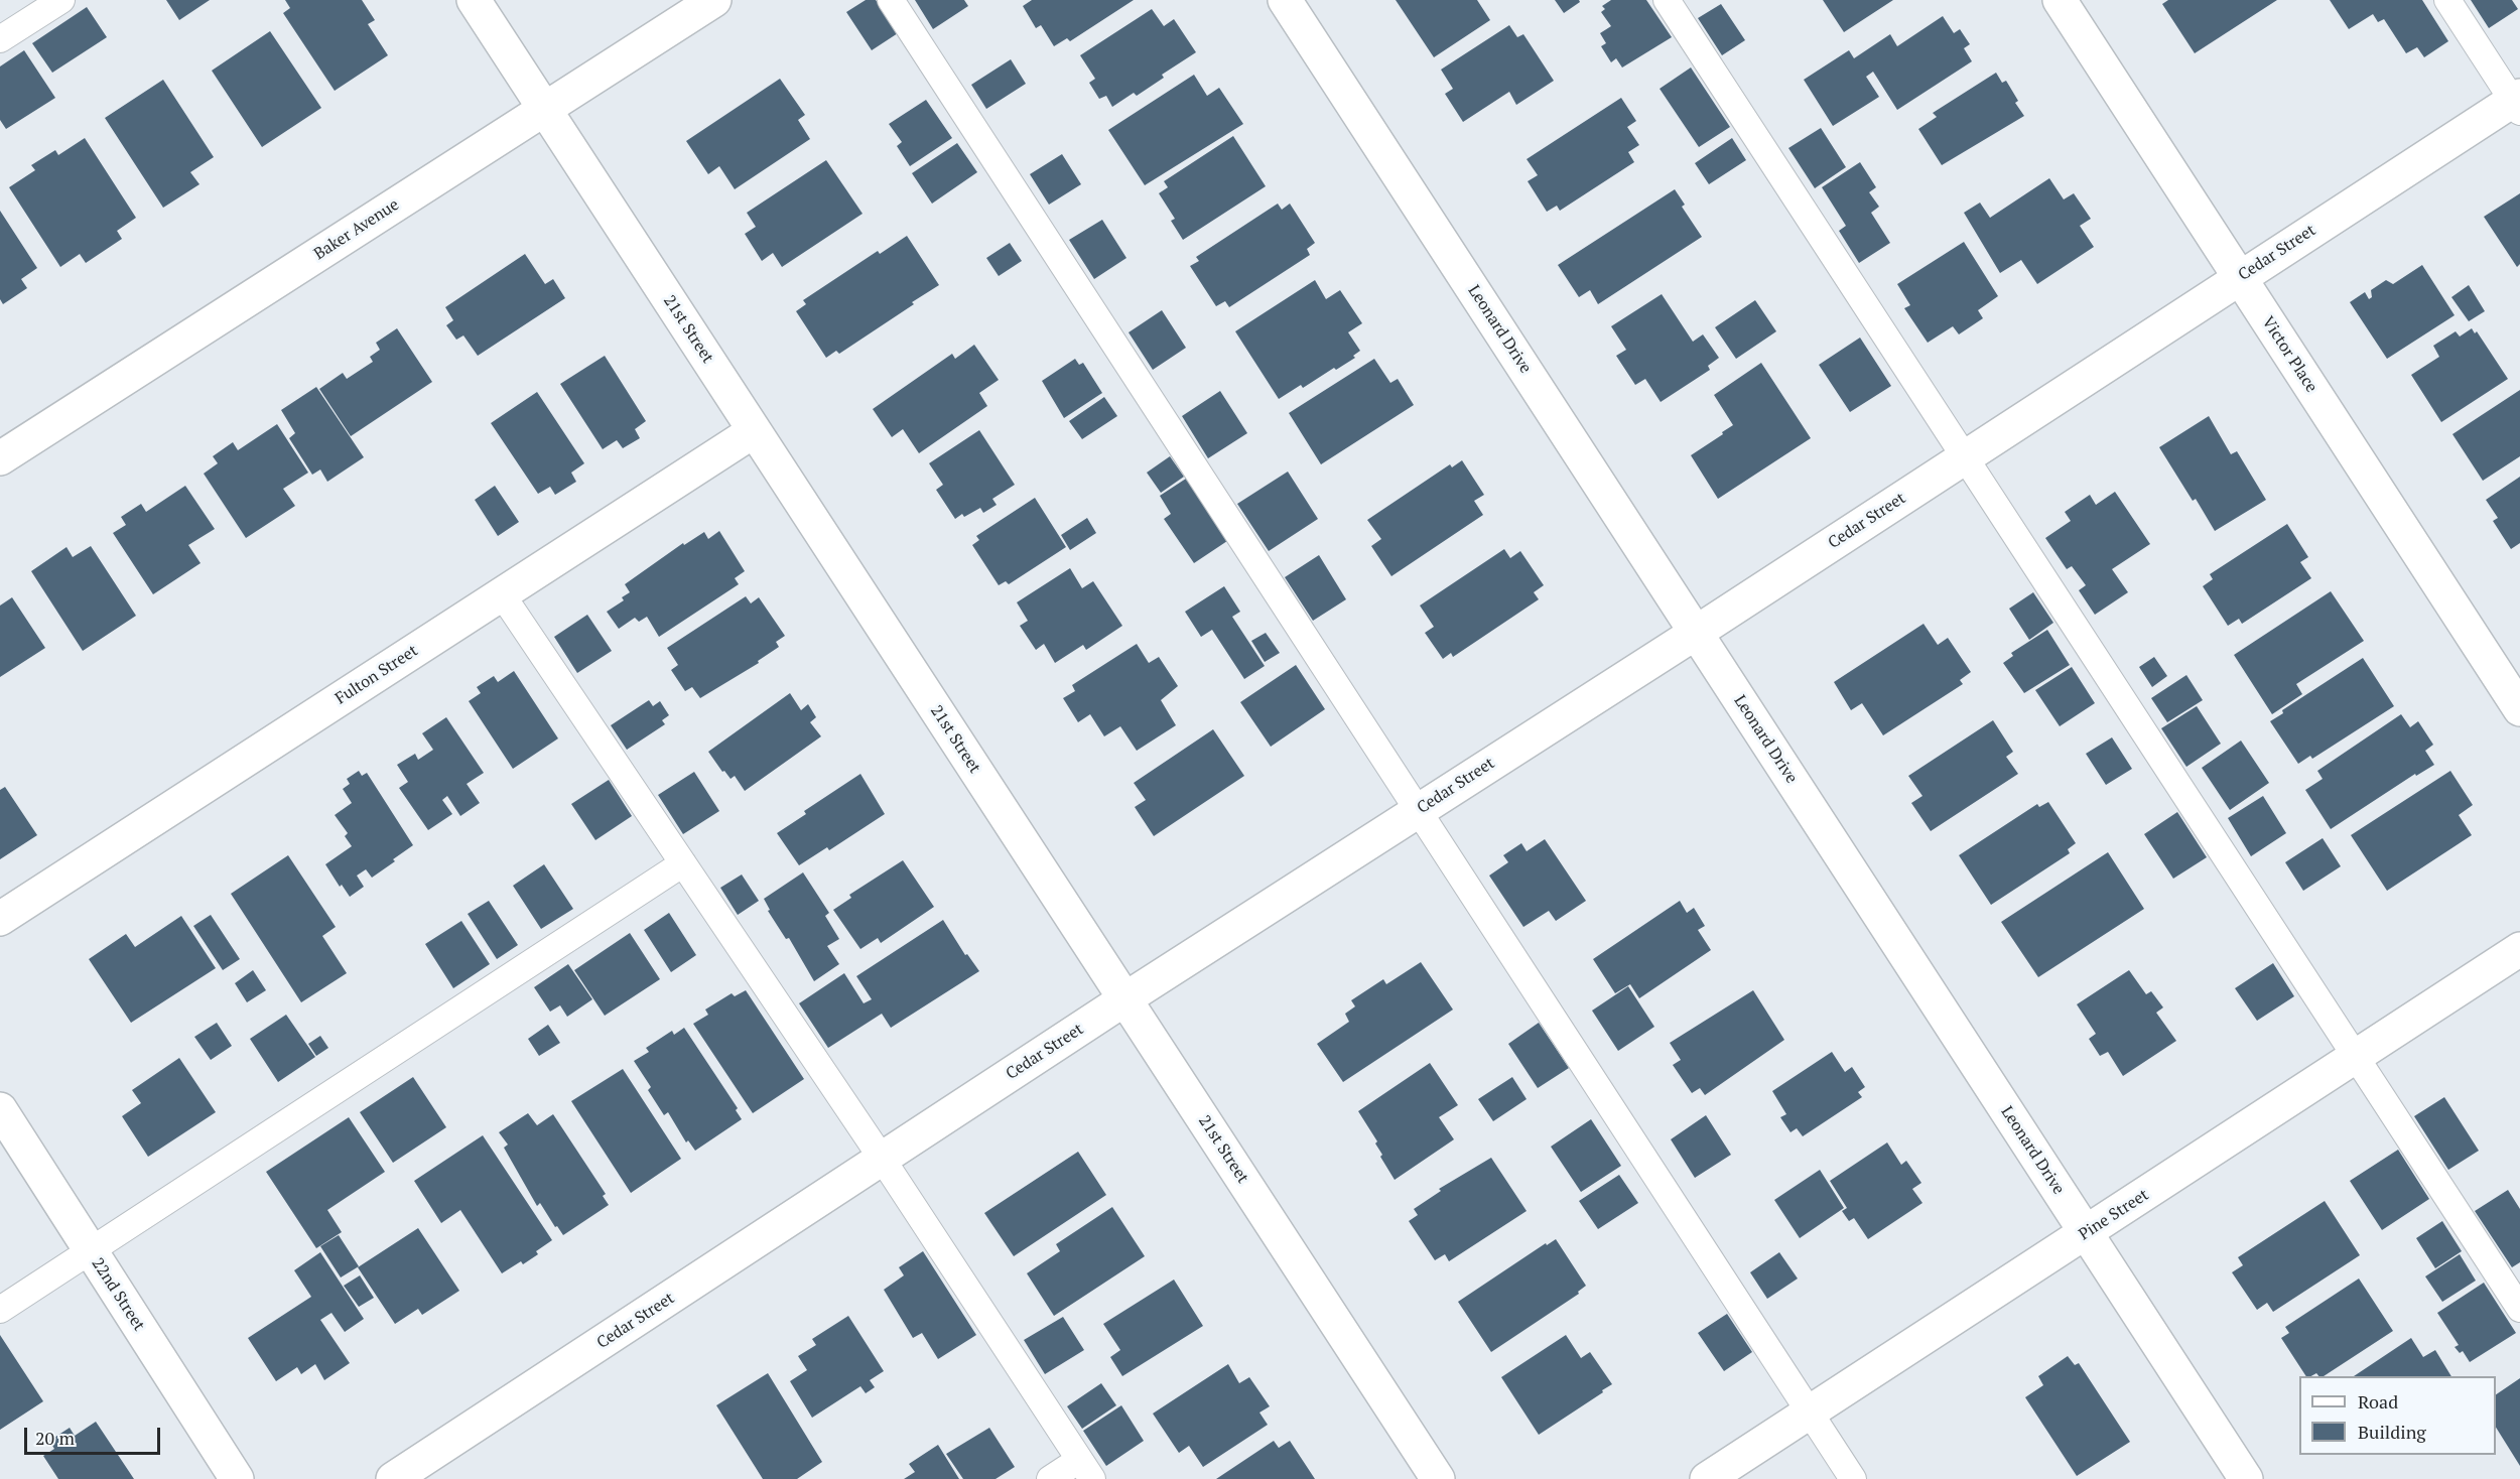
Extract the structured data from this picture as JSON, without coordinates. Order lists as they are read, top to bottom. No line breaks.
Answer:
{"streets":{"street":["Baker Avenue","Cedar Street","21st Street","Leonard Drive","Victor Place","Fulton Street","Pine Street","22nd Street"]},"crossings":[["Baker Avenue","21st Street"],["Cedar Street","21st Street"],["Cedar Street","Leonard Drive"],["Cedar Street","Victor Place"],["21st Street","Fulton Street"],["Leonard Drive","Pine Street"]],"legend":["Road","Building"],"scale_bar":"20 m"}
